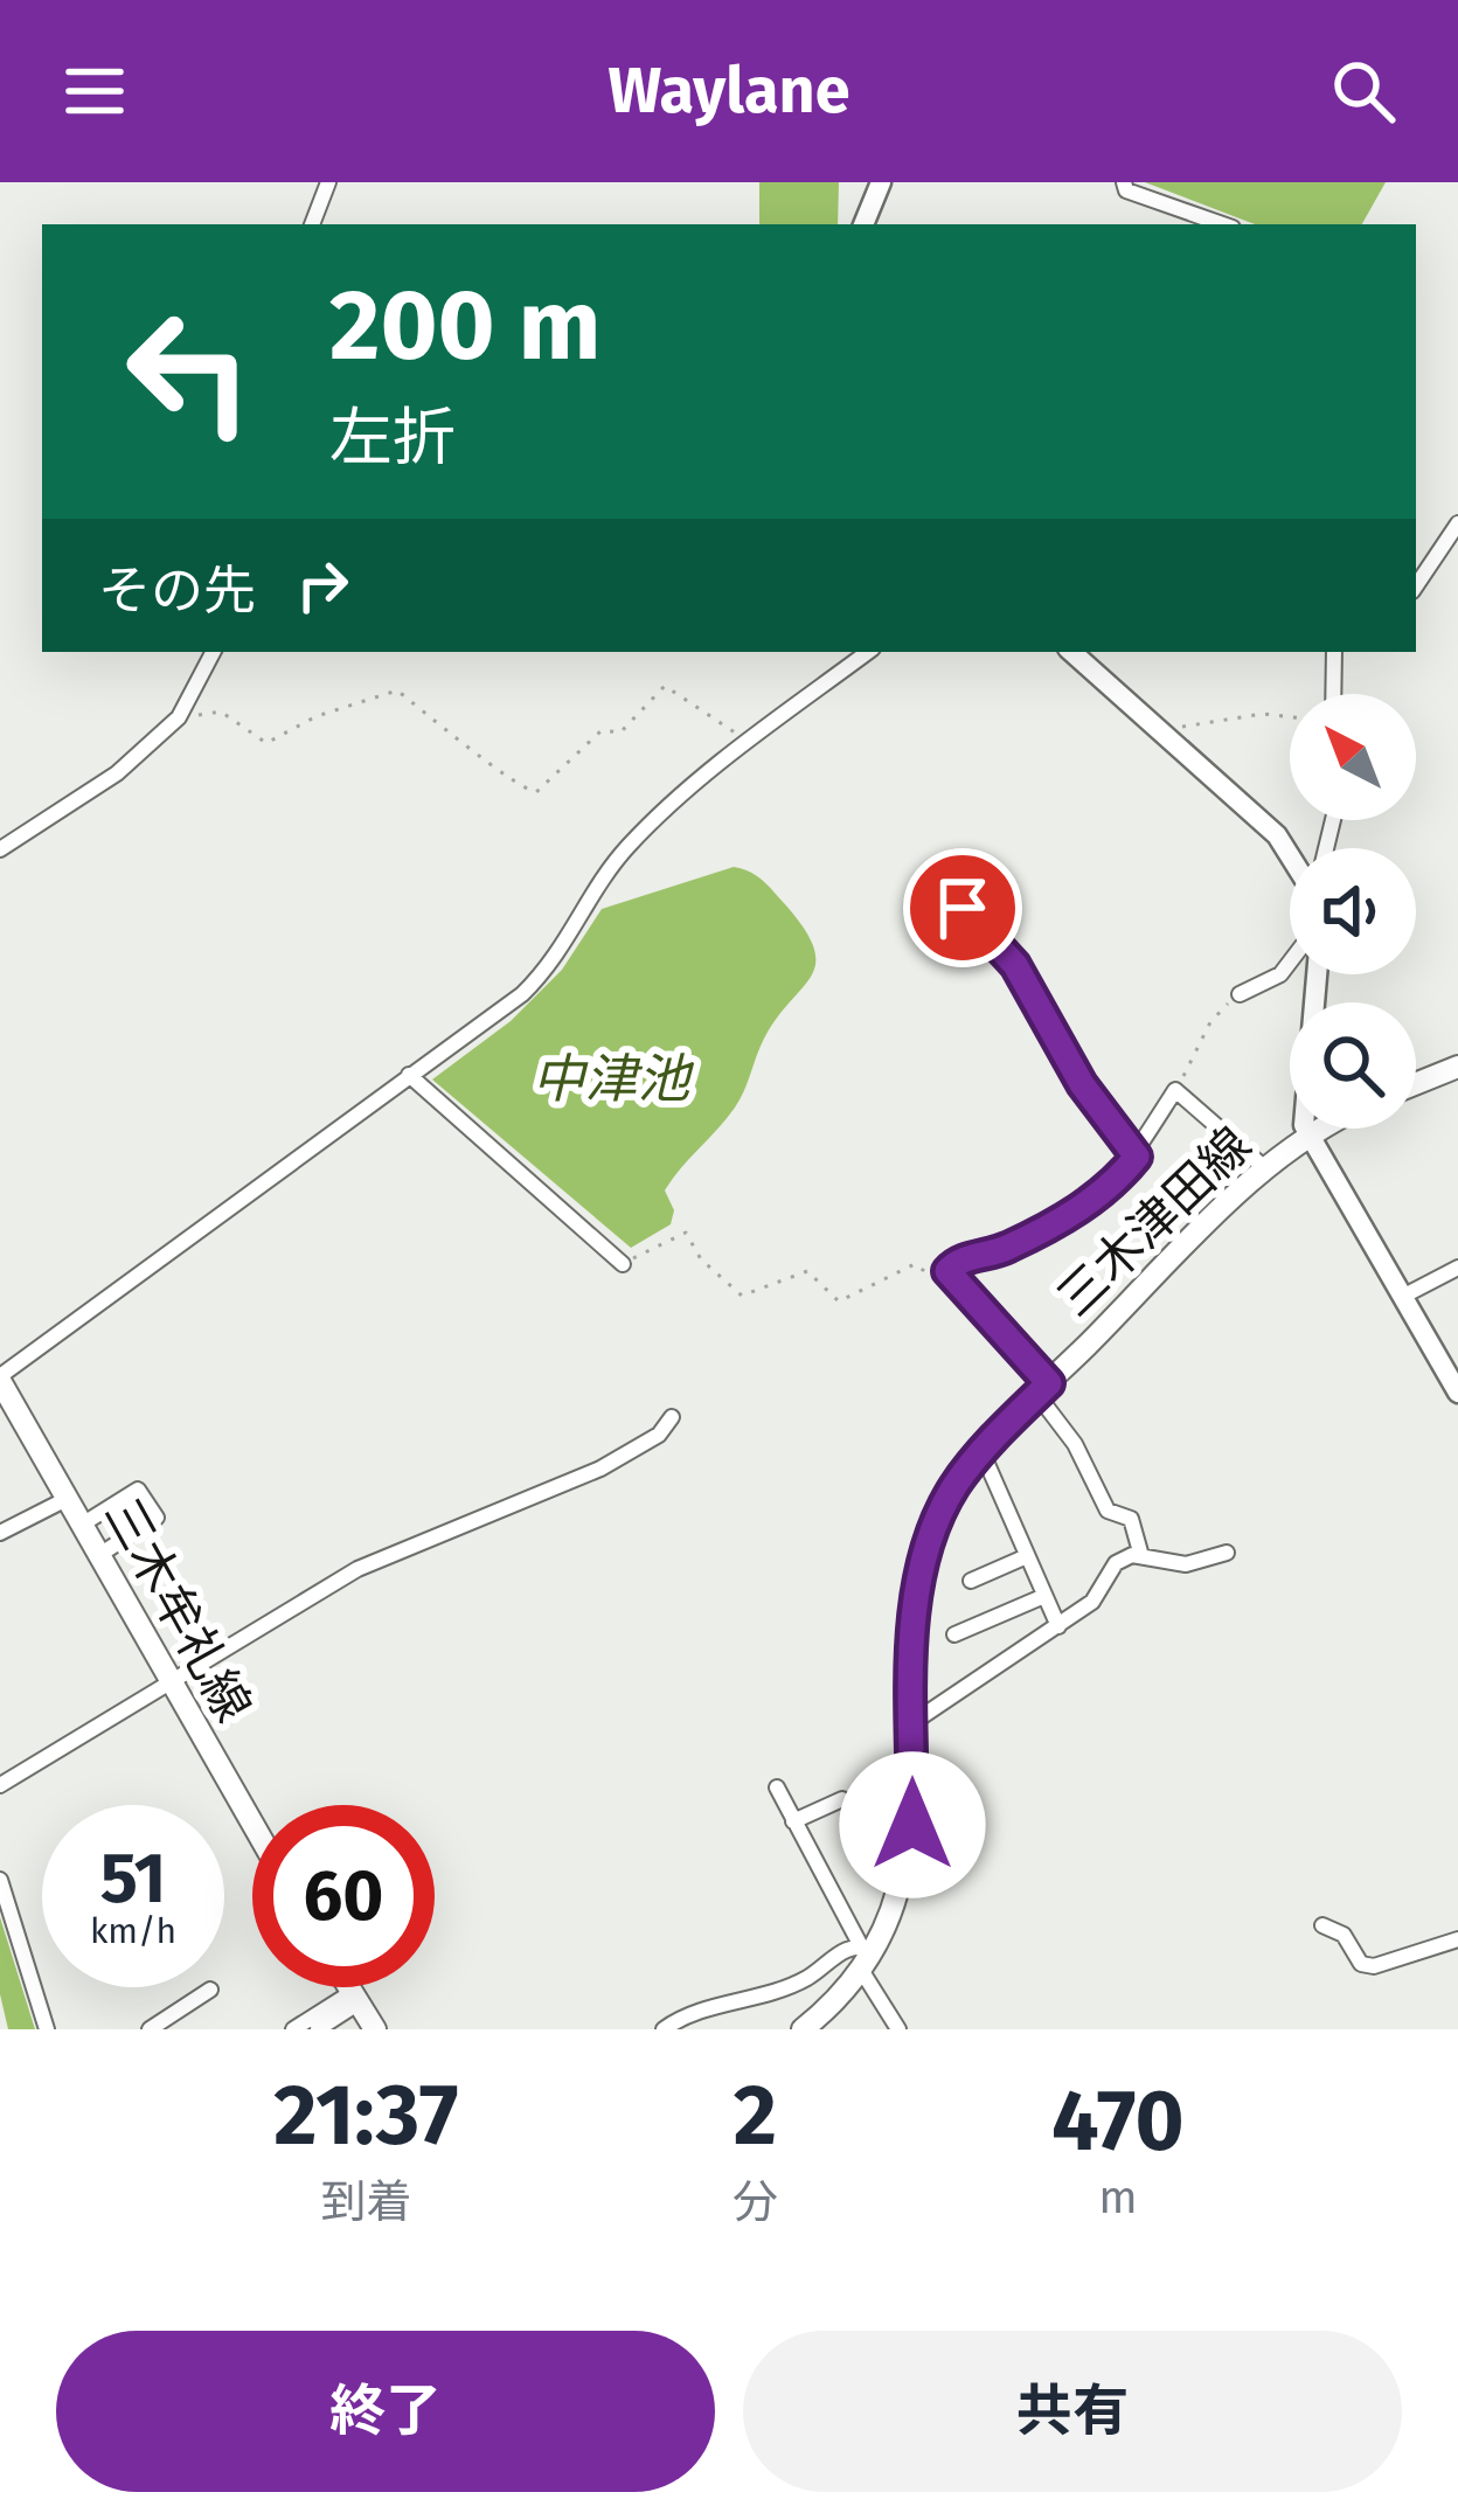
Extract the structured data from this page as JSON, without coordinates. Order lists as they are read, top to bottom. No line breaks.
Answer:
{"streets":{"main road":["三木津田線","三木牟礼線"]},"water":["中津池"],"north":"top left","page":{"header":"Waylane","turn":["200 m","左折"],"then":"その先","speed":"51 km/h","limit":"60","eta":["21:37","到着","2","分","470","m"],"buttons":["終了","共有"]}}
